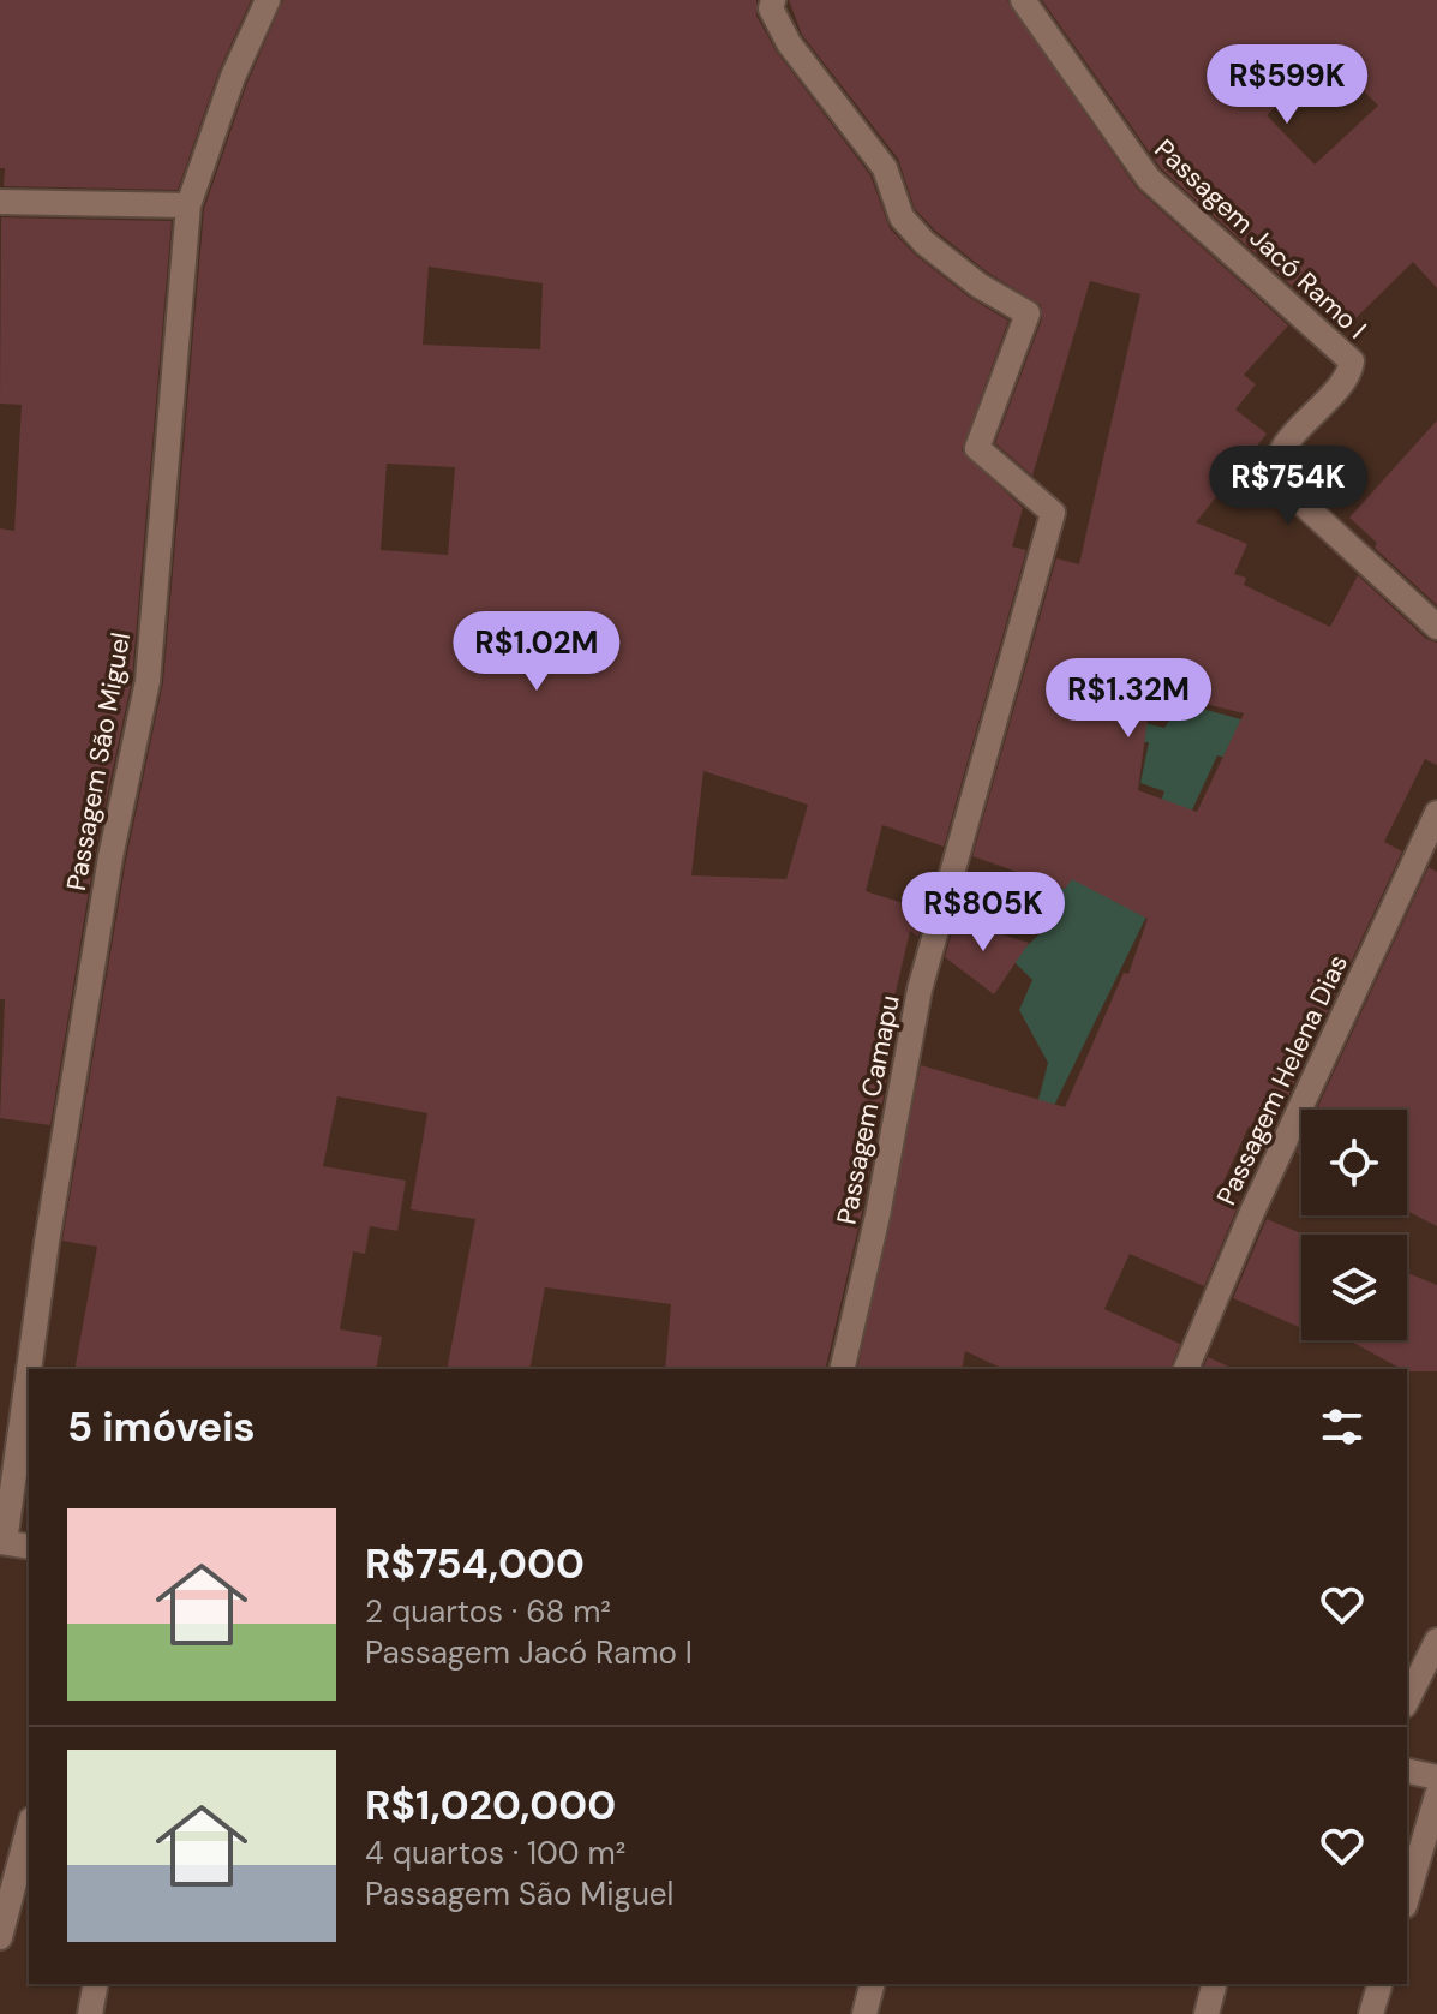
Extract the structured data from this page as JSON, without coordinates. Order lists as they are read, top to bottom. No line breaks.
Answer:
{"streets":{"street":["Passagem Jacó Ramo I","Passagem São Miguel","Passagem Helena Dias","Passagem Camapu"]},"page":{"price":["R$599K","R$754K","R$1.02M","R$1.32M","R$805K"],"heading":"5 imóveis","list":[{"name":"R$754,000","note":"2 quartos · 68 m² · Passagem Jacó Ramo I"},{"name":"R$1,020,000","note":"4 quartos · 100 m² · Passagem São Miguel"}]}}
